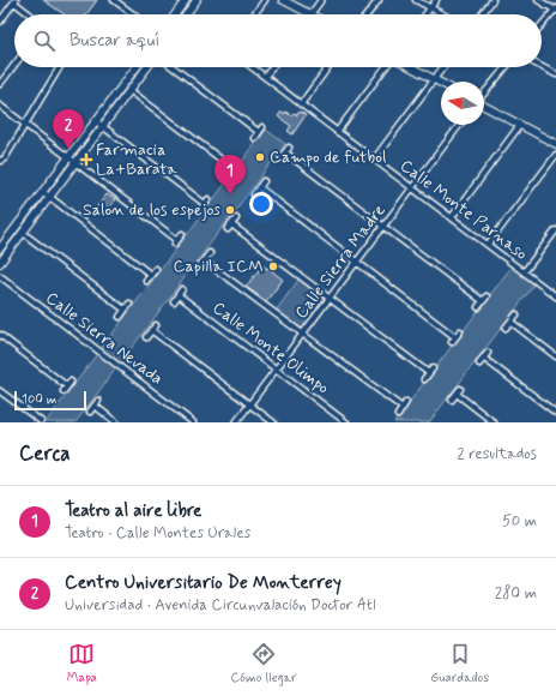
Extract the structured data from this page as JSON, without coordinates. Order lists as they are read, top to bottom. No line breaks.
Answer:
{"streets":{"street":["Calle Monte Parnaso","Calle Sierra Madre","Calle Sierra Nevada","Calle Monte Olimpo"]},"crossings":[["Calle Monte Parnaso","Calle Sierra Madre"],["Calle Sierra Madre","Calle Monte Olimpo"]],"places":{"other":["Campo de futbol","Salon de los espejos","Capilla ICM"],"health":["Farmacia La+Barata"]},"scale_bar":"100 m","north":"left","page":{"search":"Buscar aquí","pins":["2","1"],"scale":"100 m","heading":["Cerca","2 resultados"],"list":[{"mark":"1","name":"Teatro al aire libre","note":"Teatro · Calle Montes Urales","value":"50 m"},{"mark":"2","name":"Centro Universitario De Monterrey","note":"Universidad · Avenida Circunvalación Doctor Atl","value":"280 m"}],"nav":["Mapa","Cómo llegar","Guardados"]}}
